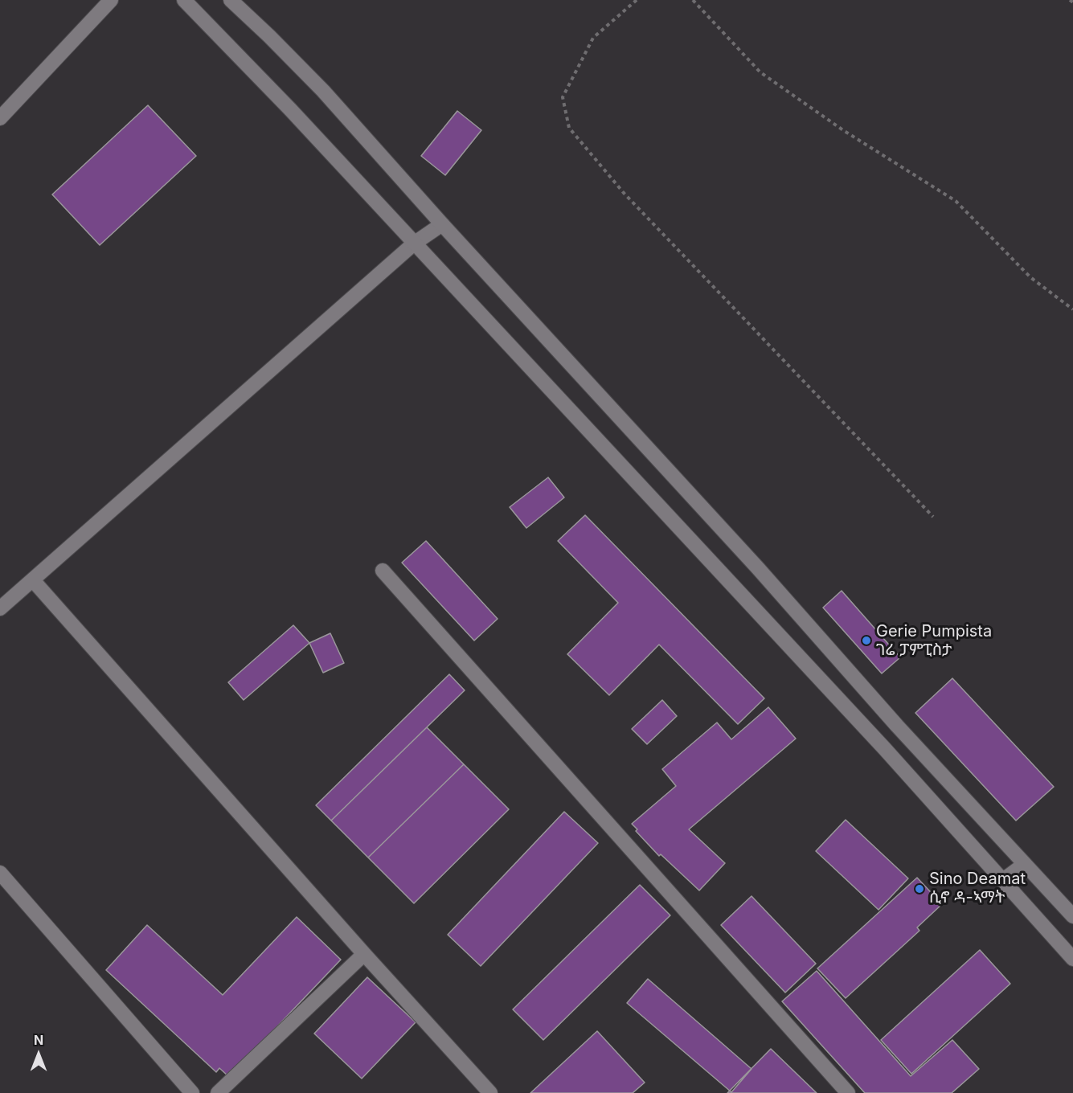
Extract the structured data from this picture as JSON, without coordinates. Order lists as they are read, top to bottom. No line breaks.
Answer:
{"places":["Gerie Pumpista ገሬ ፓምፒስታ","Sino Deamat ሲኖ ዳ-ኣማት"],"north":"top"}
